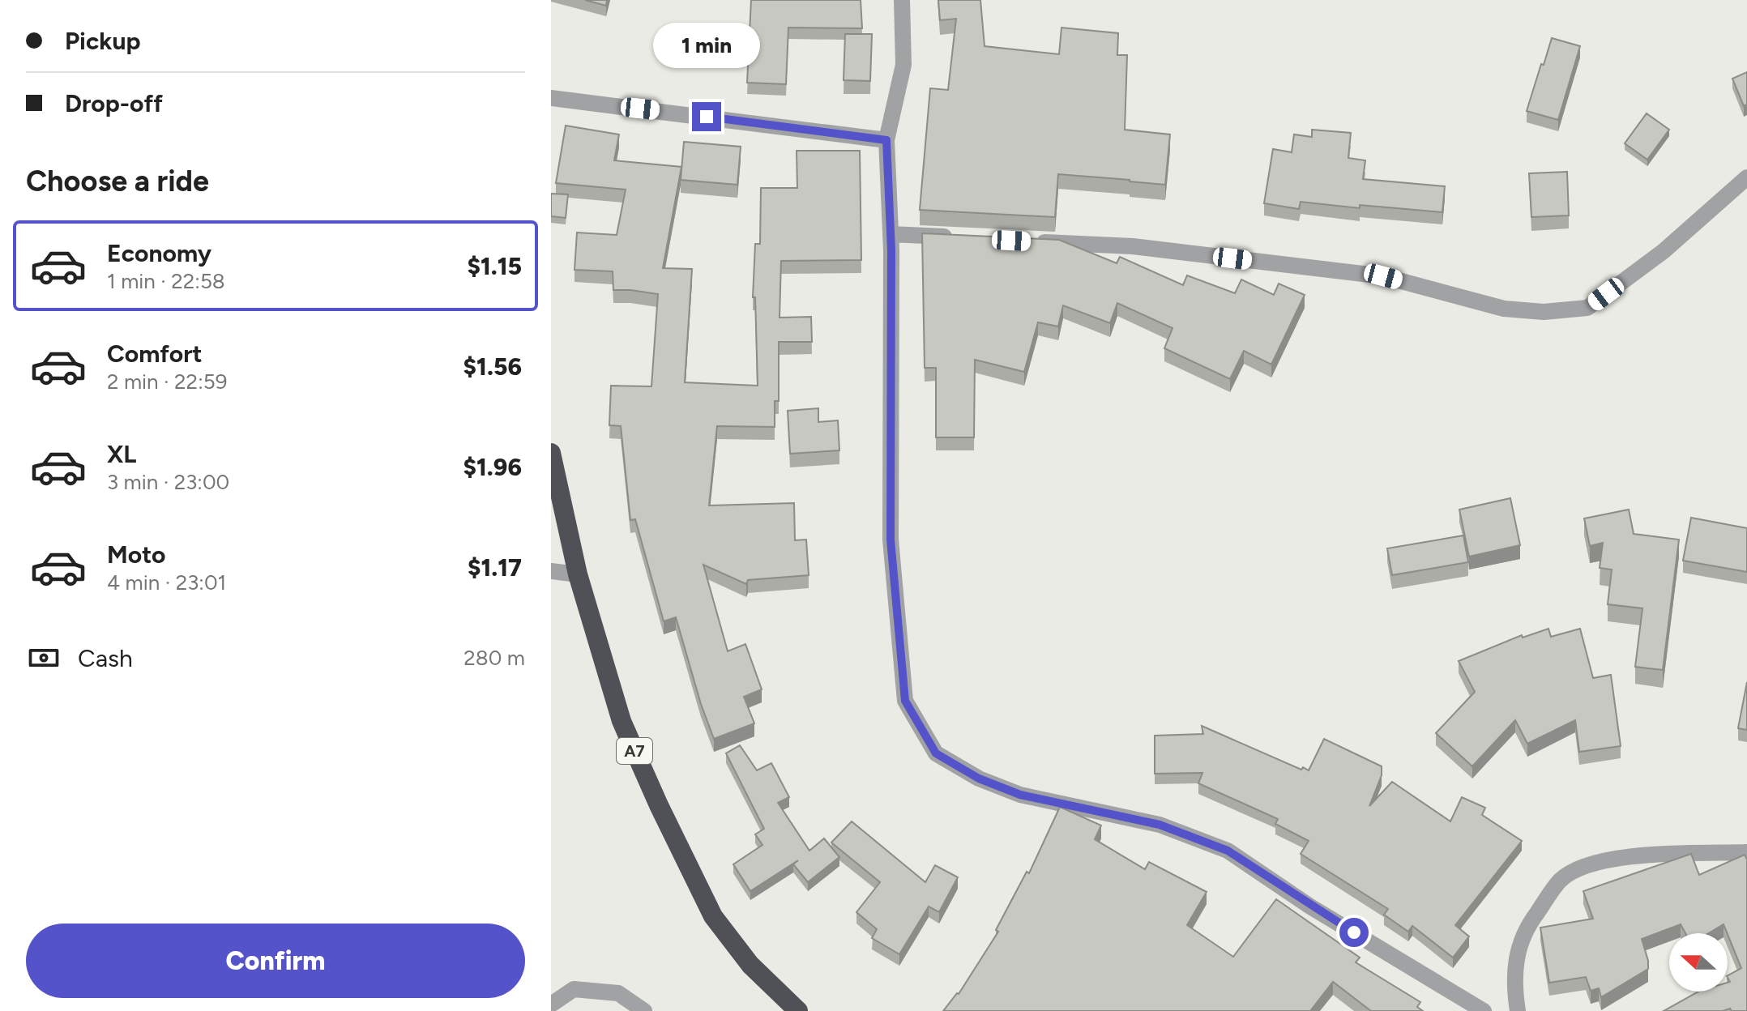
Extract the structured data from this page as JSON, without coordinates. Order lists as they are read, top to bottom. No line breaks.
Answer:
{"streets":{"highway":["A7"]},"north":"left","page":{"banner":["Pickup","Drop-off"],"bubble":"1 min","heading":"Choose a ride","list":[{"name":"Economy","note":"1 min · 22:58","value":"$1.15"},{"name":"Comfort","note":"2 min · 22:59","value":"$1.56"},{"name":"XL","note":"3 min · 23:00","value":"$1.96"},{"name":"Moto","note":"4 min · 23:01","value":"$1.17"}],"pay":["Cash","280 m"],"buttons":"Confirm"}}
